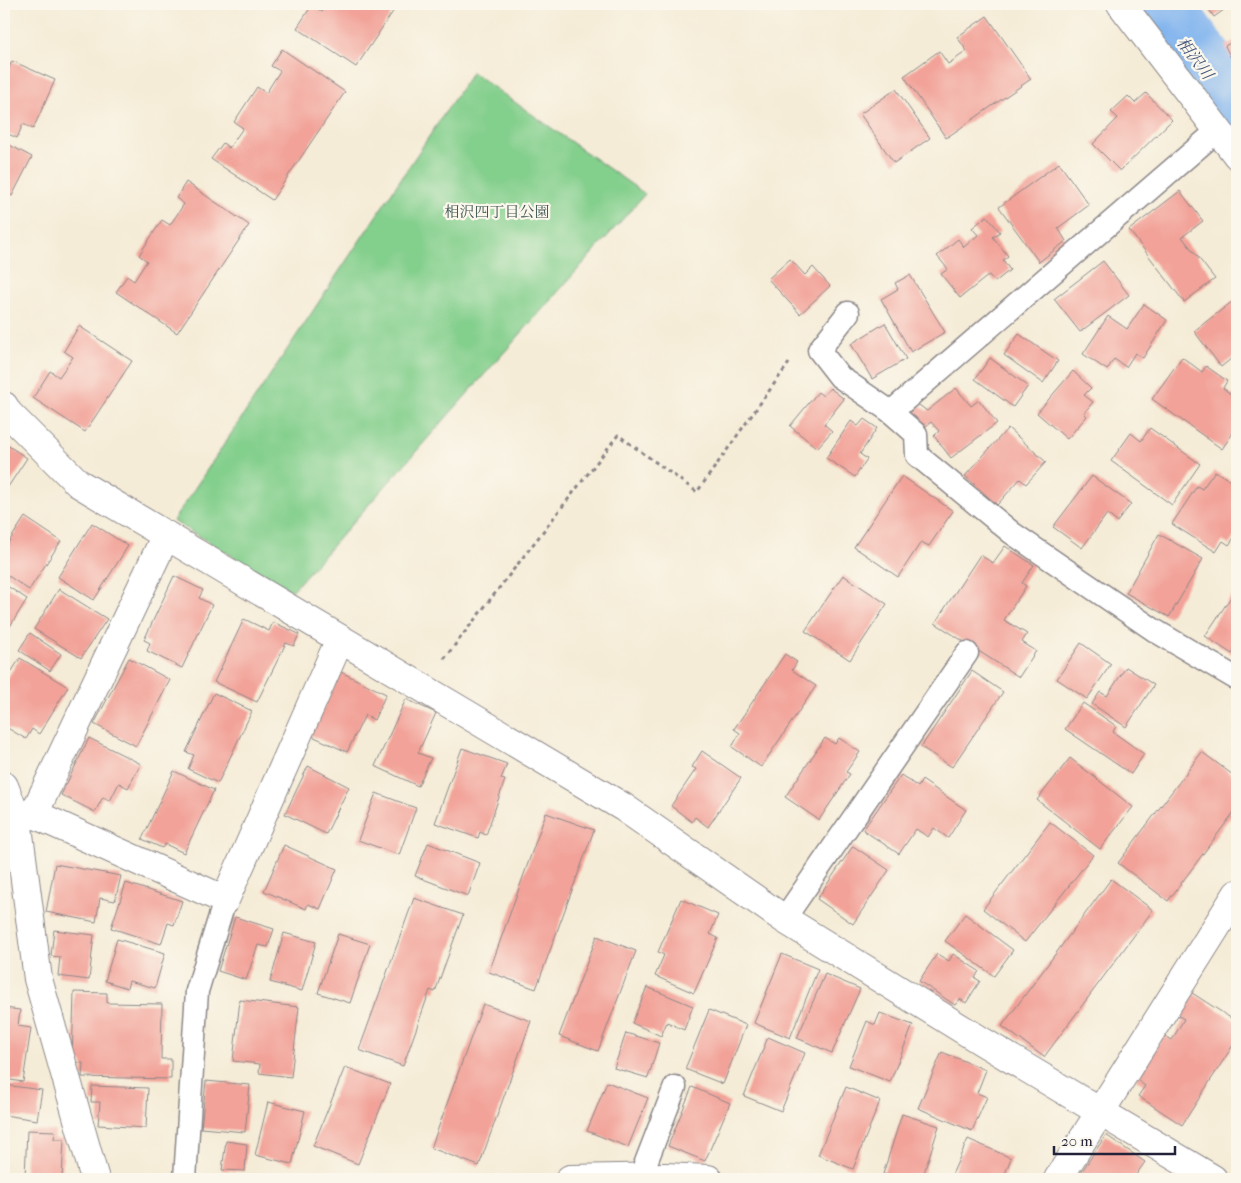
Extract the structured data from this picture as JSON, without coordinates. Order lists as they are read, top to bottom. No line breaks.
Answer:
{"water":["相沢川"],"parks":["相沢四丁目公園"],"scale_bar":"20 m"}
